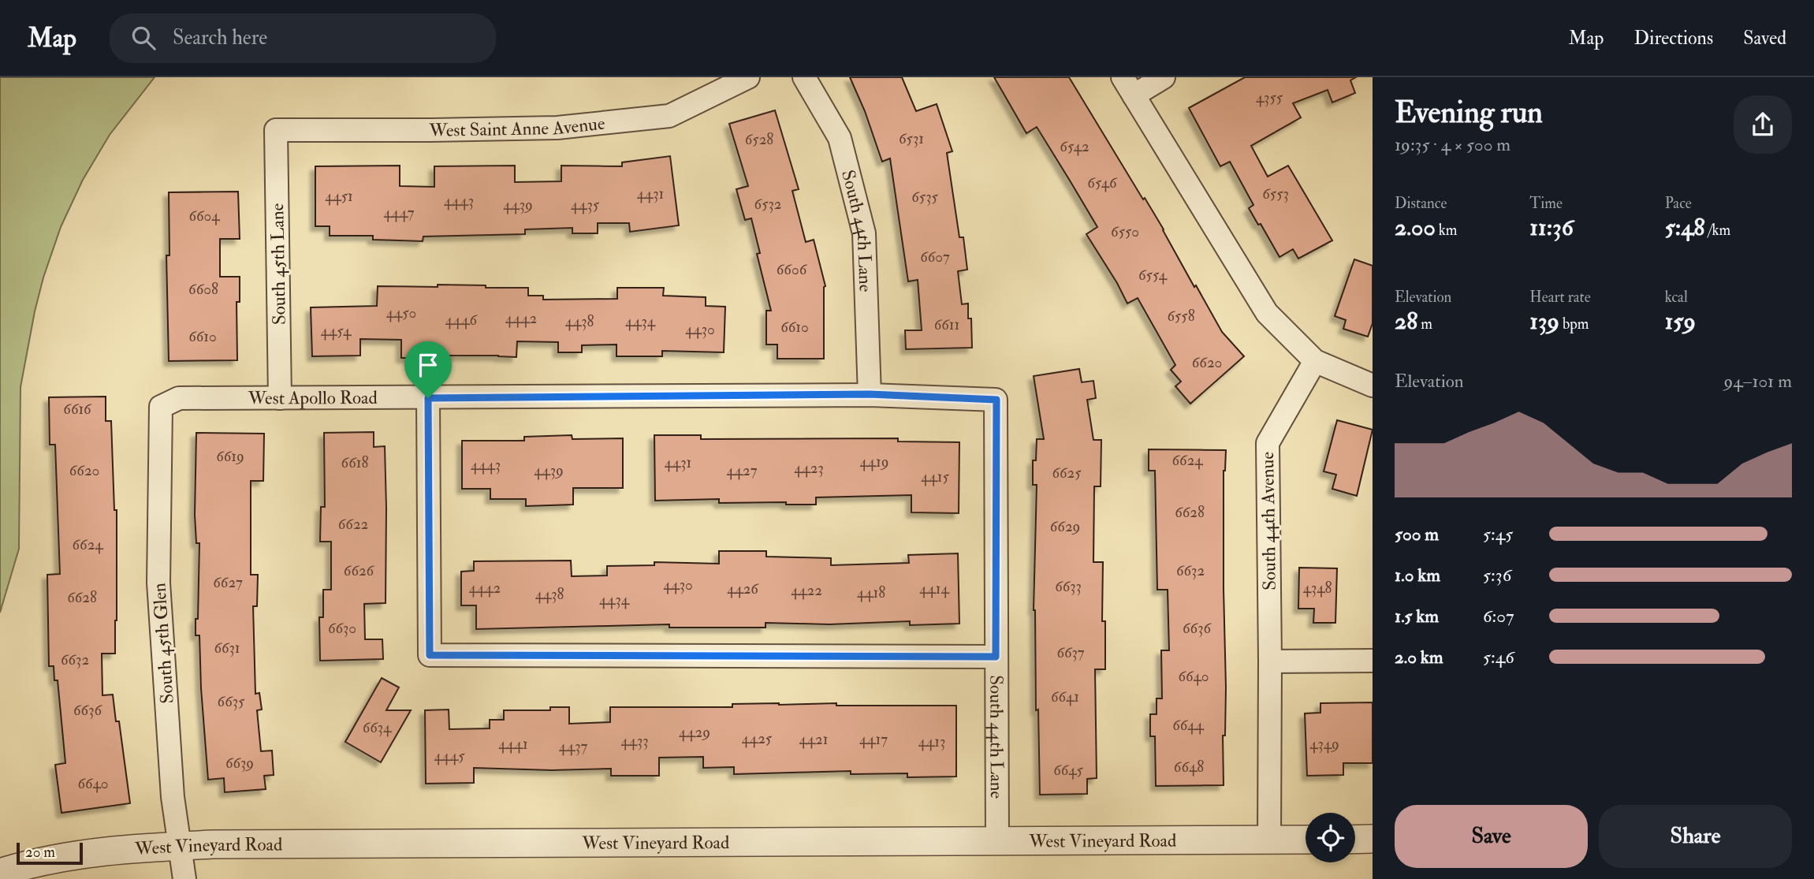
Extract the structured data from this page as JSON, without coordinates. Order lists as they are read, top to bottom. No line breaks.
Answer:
{"streets":{"street":["West Saint Anne Avenue","South 44th Lane","South 45th Lane","West Apollo Road","South 44th Avenue","South 45th Glen","West Vineyard Road"]},"crossings":[["West Saint Anne Avenue","South 45th Lane"],["South 44th Lane","West Apollo Road"],["South 44th Lane","West Vineyard Road"],["South 45th Lane","West Apollo Road"],["West Apollo Road","South 45th Glen"],["South 44th Avenue","West Vineyard Road"],["South 45th Glen","West Vineyard Road"]],"house_numbers":["4355","6531","6528","6542","6546","4431","6553","4451","6535","4443","6532","4439","4435","4447","6604","6550","6607","6606","6554","6608","4450","6558","4442","4446","4438","4434","6611","6610","4430","4454","6610","6620","6616","6619","6624","4419","6618","4431","4443","4423","6620","4439","4427","6625","4415","6628","6622","6629","6624","6626","6632","6627","4430","6633","4442","4348","4426","4414","4422","4418","4438","6628","4434","6630","6636","6631","6637","6632","6640","6641","6635","6636","6644","6634","4429","4425","4421","4417","4433","4413","4441","4349","4437","4445","6639","6648","6645","6640"],"scale_bar":"20 m","page":{"header":"Map","search":"Search here","nav":["Map","Directions","Saved"],"heading":["Evening run","19:35 · 4 × 500 m"],"stats":[["Distance","2.00 km"],["Time","11:36"],["Pace","5:48 /km"],["Elevation","28 m"],["Heart rate","139 bpm"],["kcal","159"]],"chart":["Elevation","94–101 m"],"list":[{"name":"500 m","note":"5:45"},{"name":"1.0 km","note":"5:36"},{"name":"1.5 km","note":"6:07"},{"name":"2.0 km","note":"5:46"}],"buttons":["Save","Share"],"scale":"20 m"}}
